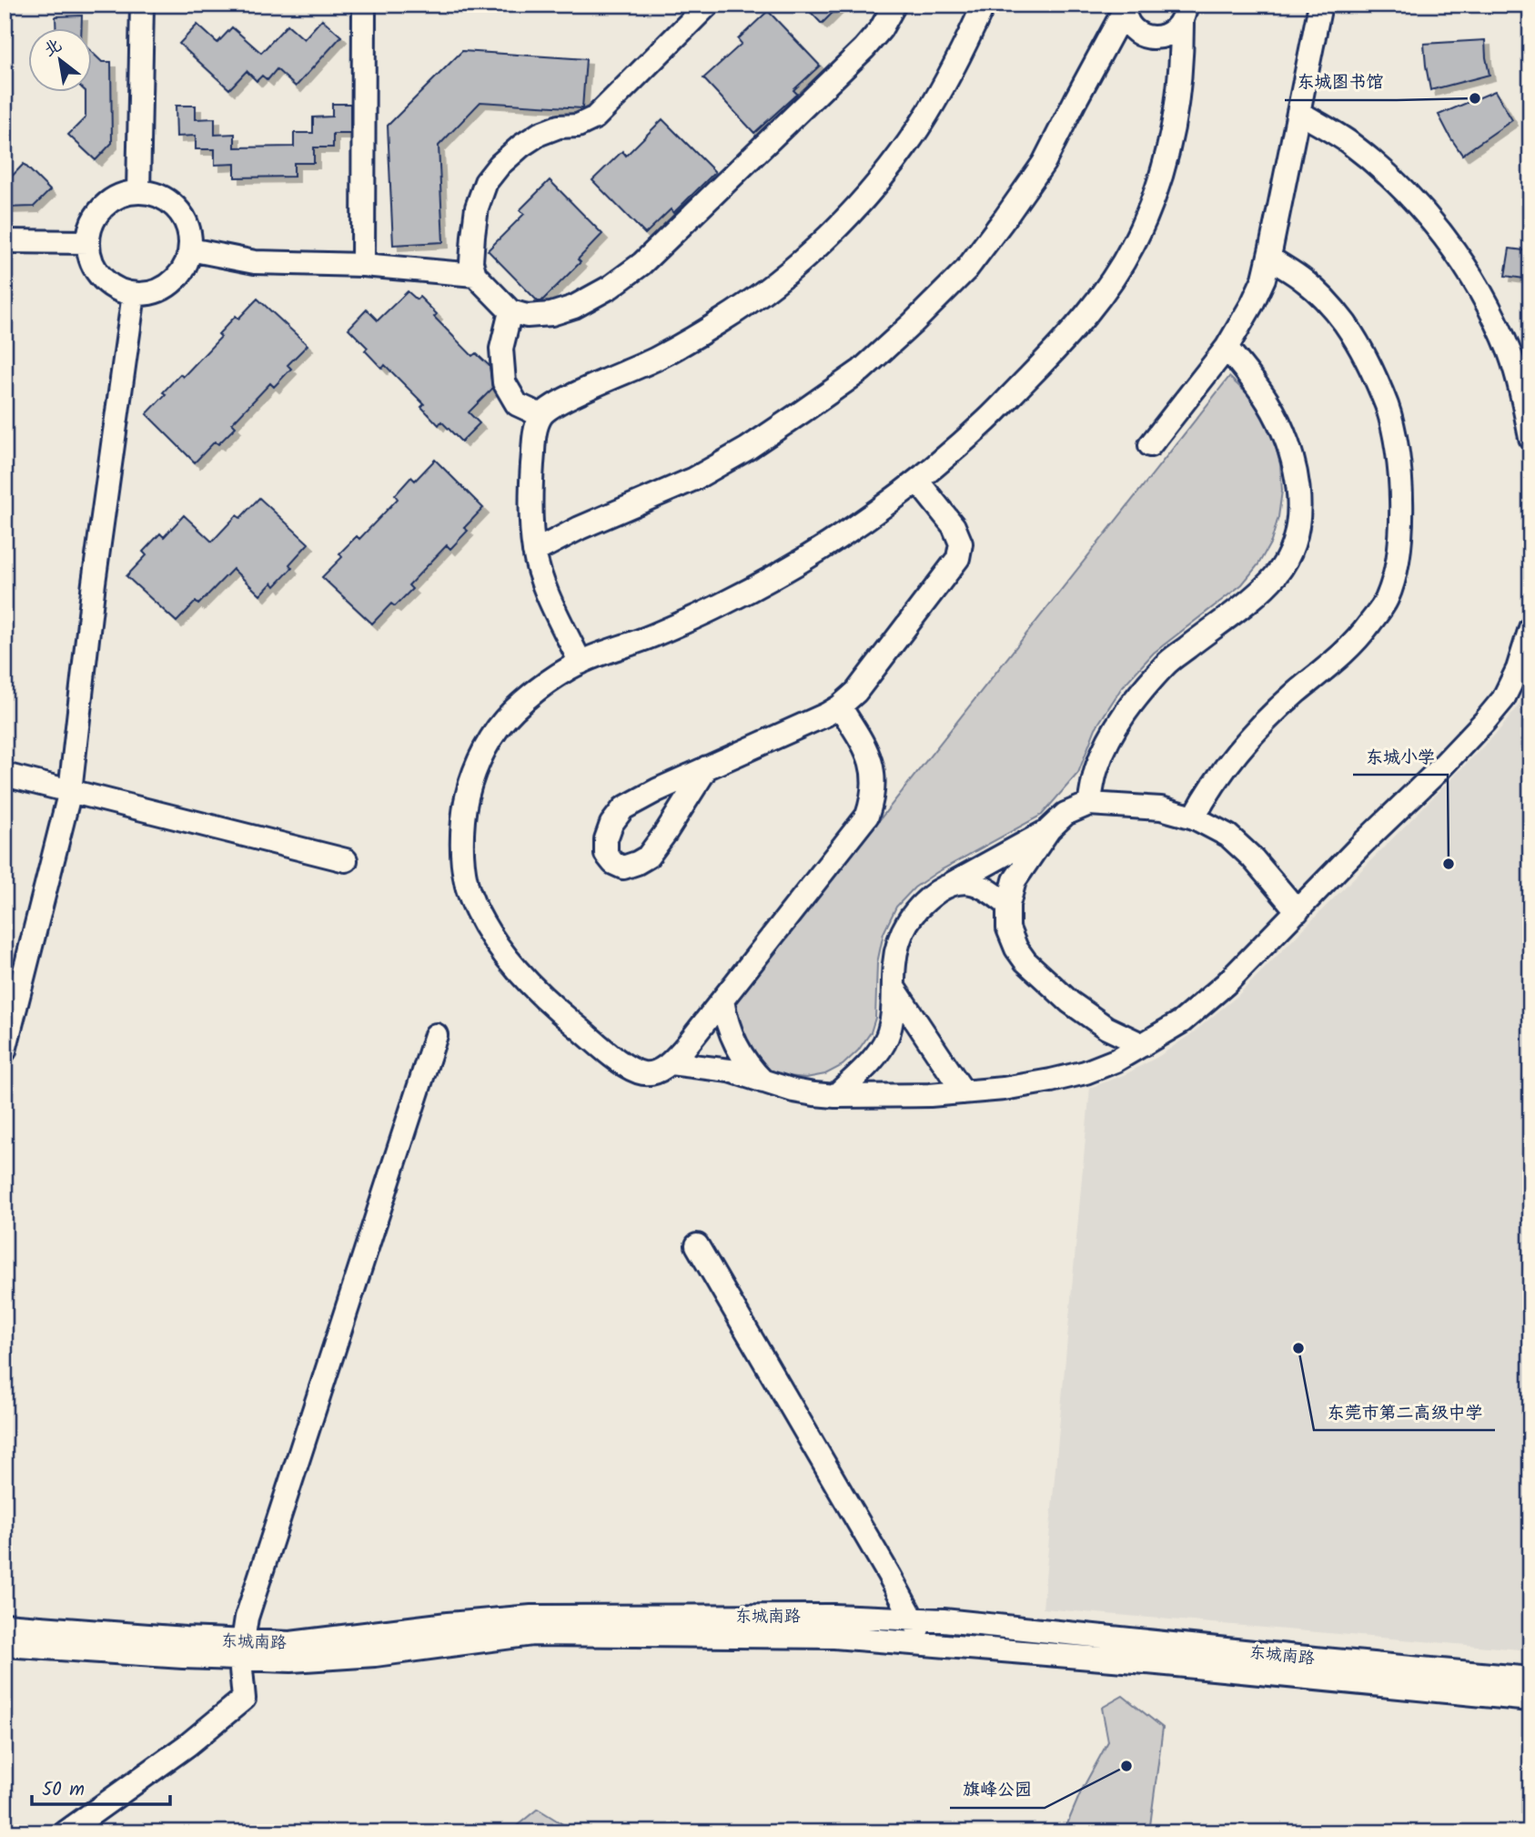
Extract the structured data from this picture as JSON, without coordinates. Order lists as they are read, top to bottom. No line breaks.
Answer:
{"streets":{"street":["东城南路"]},"places":["东城图书馆","东城小学","东莞市第二高级中学","旗峰公园"],"scale_bar":"50 m","north":"top left"}
